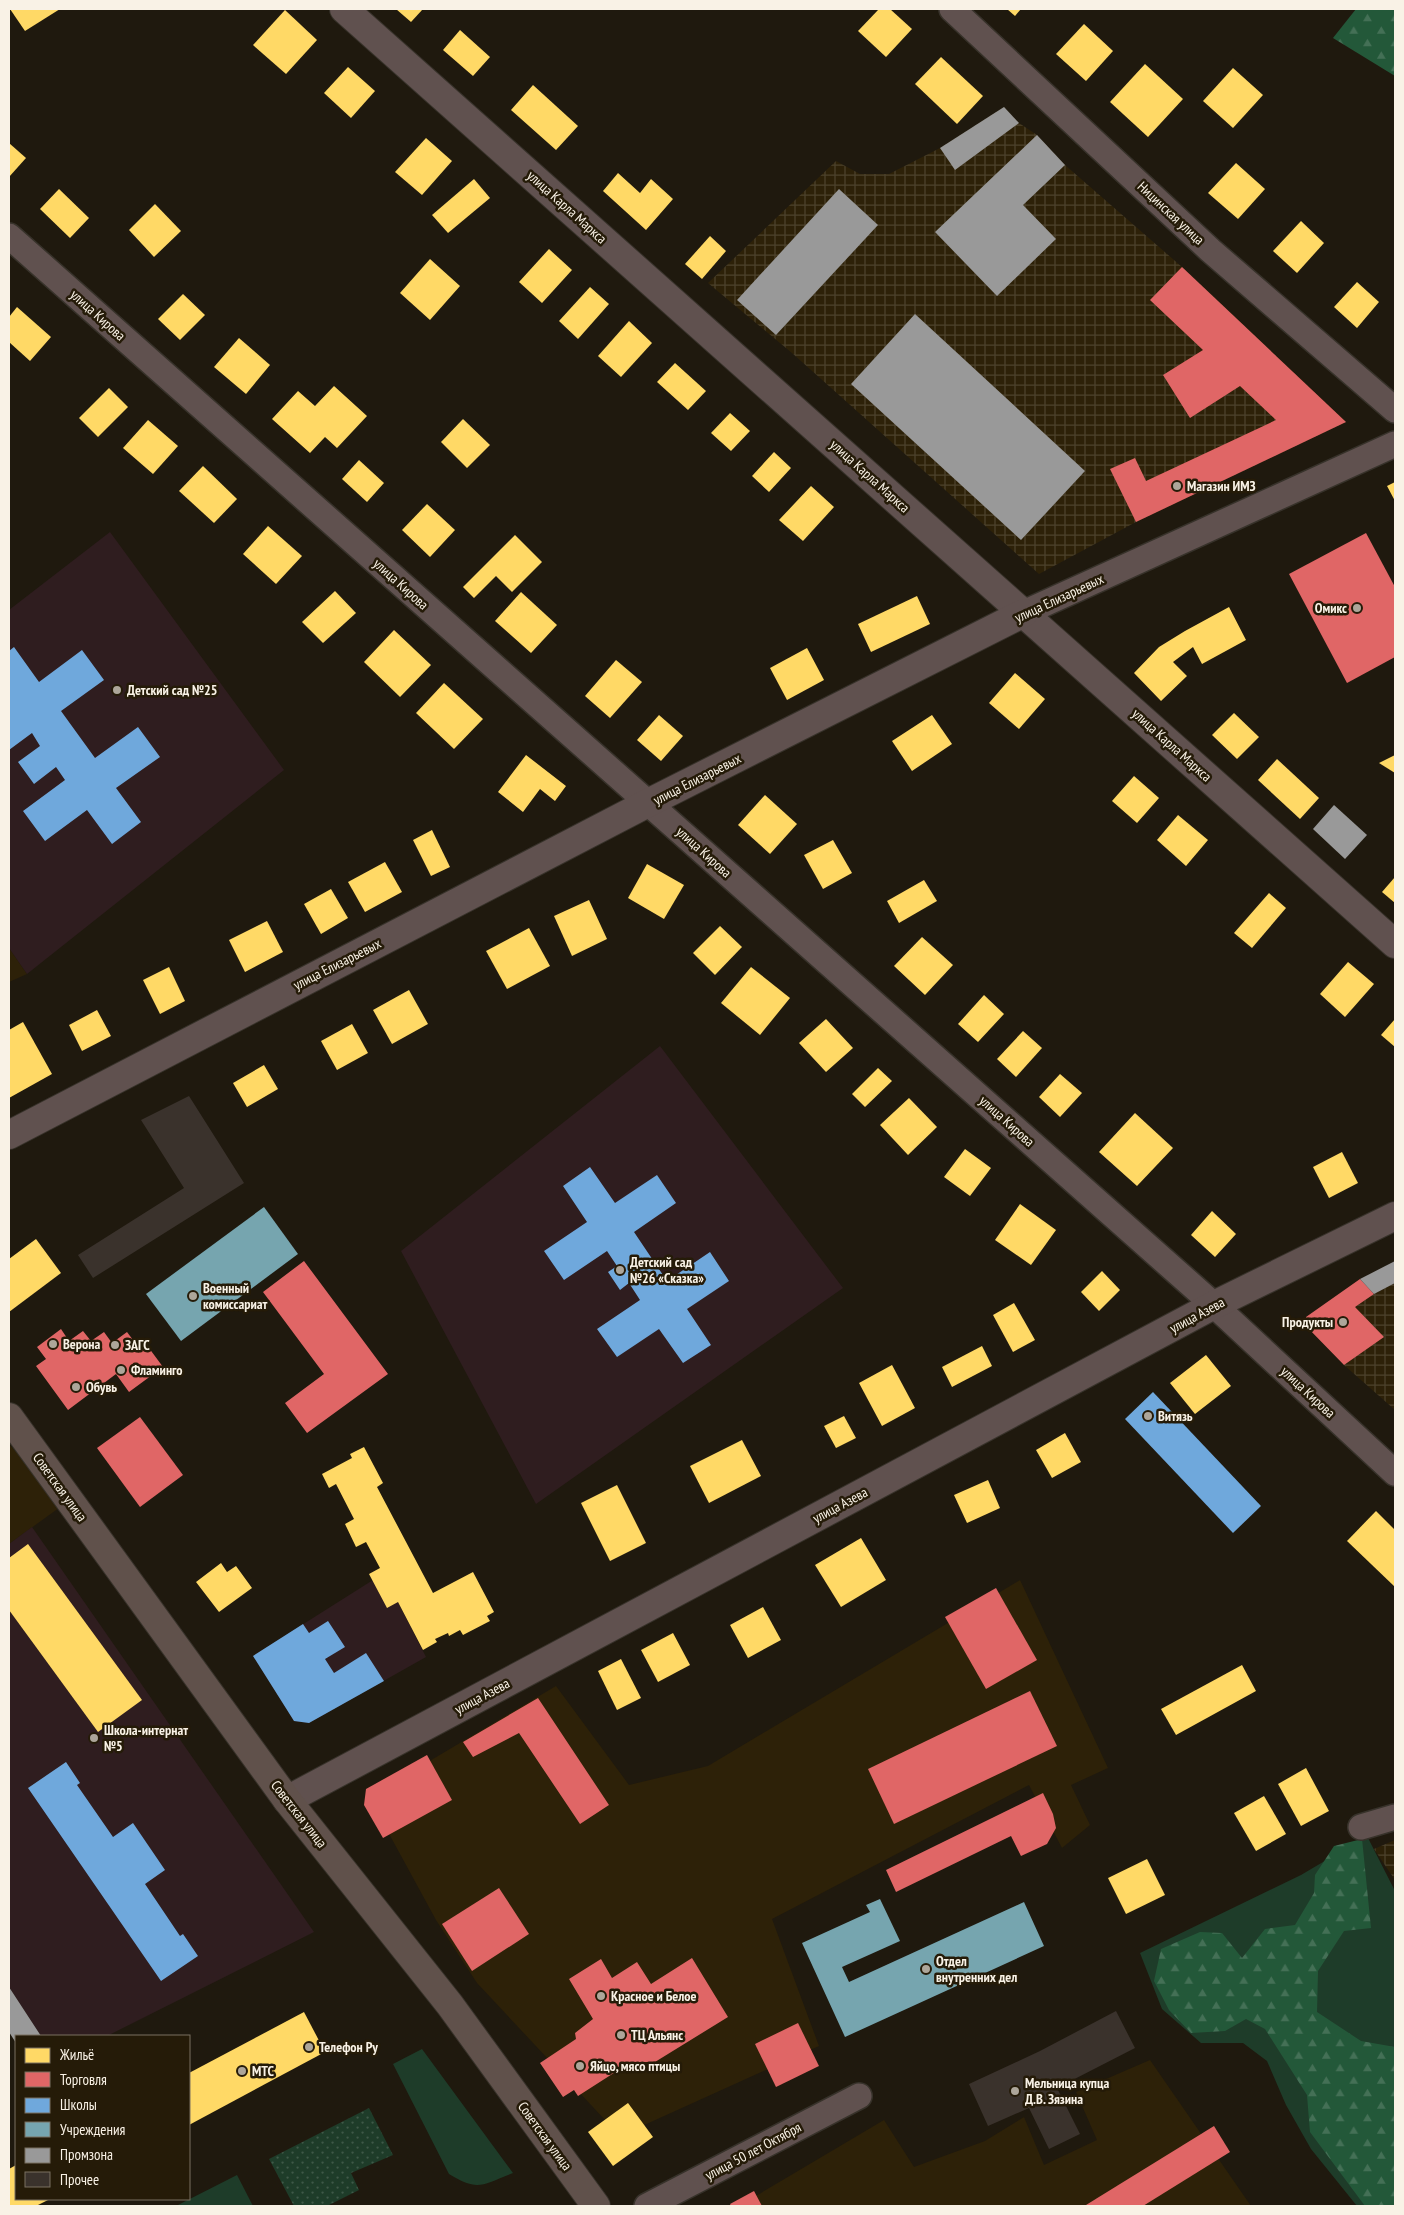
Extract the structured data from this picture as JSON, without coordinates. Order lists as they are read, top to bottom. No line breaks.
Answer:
{"streets":{"main road":["Советская улица"],"street":["улица Карла Маркса","Ницинская улица","улица Кирова","улица Елизарьевых","улица Азева","улица 50 лет Октября"]},"crossings":[["улица Карла Маркса","улица Елизарьевых"],["улица Кирова","улица Елизарьевых"],["улица Кирова","улица Азева"],["улица Азева","Советская улица"]],"places":["Магазин ИМЗ","Омикс","Детский сад №25","Детский сад №26 «Сказка»","Военный комиссариат","Продукты","Верона","ЗАГС","Фламинго","Обувь","Витязь","Школа-интернат №5","Отдел внутренних дел","Красное и Белое","ТЦ Альянс","Телефон Ру","Яйцо, мясо птицы","МТС","Мельница купца Д.В. Зязина"],"legend":["Жильё","Торговля","Школы","Учреждения","Промзона","Прочее"]}
